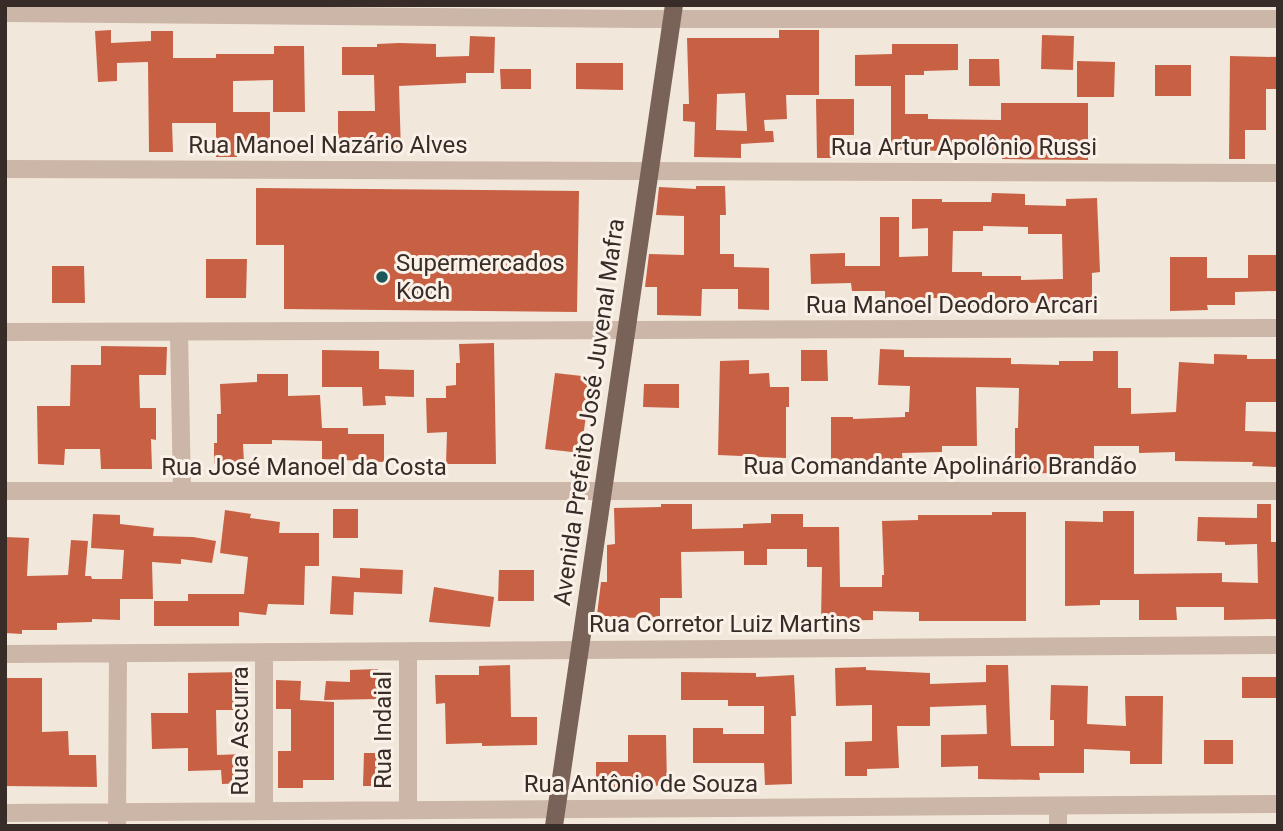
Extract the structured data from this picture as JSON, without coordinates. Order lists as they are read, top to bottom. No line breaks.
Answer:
{"streets":{"main road":["Avenida Prefeito José Juvenal Mafra"],"street":["Rua Manoel Nazário Alves","Rua Artur Apolônio Russi","Rua Manoel Deodoro Arcari","Rua Comandante Apolinário Brandão","Rua José Manoel da Costa","Rua Corretor Luiz Martins","Rua Indaial","Rua Ascurra","Rua Antônio de Souza"]},"crossings":[["Rua Manoel Nazário Alves","Rua Artur Apolônio Russi"],["Rua Manoel Nazário Alves","Avenida Prefeito José Juvenal Mafra"],["Rua Artur Apolônio Russi","Avenida Prefeito José Juvenal Mafra"],["Rua Manoel Deodoro Arcari","Avenida Prefeito José Juvenal Mafra"],["Avenida Prefeito José Juvenal Mafra","Rua Comandante Apolinário Brandão"],["Avenida Prefeito José Juvenal Mafra","Rua José Manoel da Costa"],["Avenida Prefeito José Juvenal Mafra","Rua Corretor Luiz Martins"],["Avenida Prefeito José Juvenal Mafra","Rua Antônio de Souza"],["Rua Comandante Apolinário Brandão","Rua José Manoel da Costa"],["Rua Corretor Luiz Martins","Rua Indaial"],["Rua Corretor Luiz Martins","Rua Ascurra"],["Rua Indaial","Rua Antônio de Souza"],["Rua Ascurra","Rua Antônio de Souza"]],"places":["Supermercados Koch"]}
